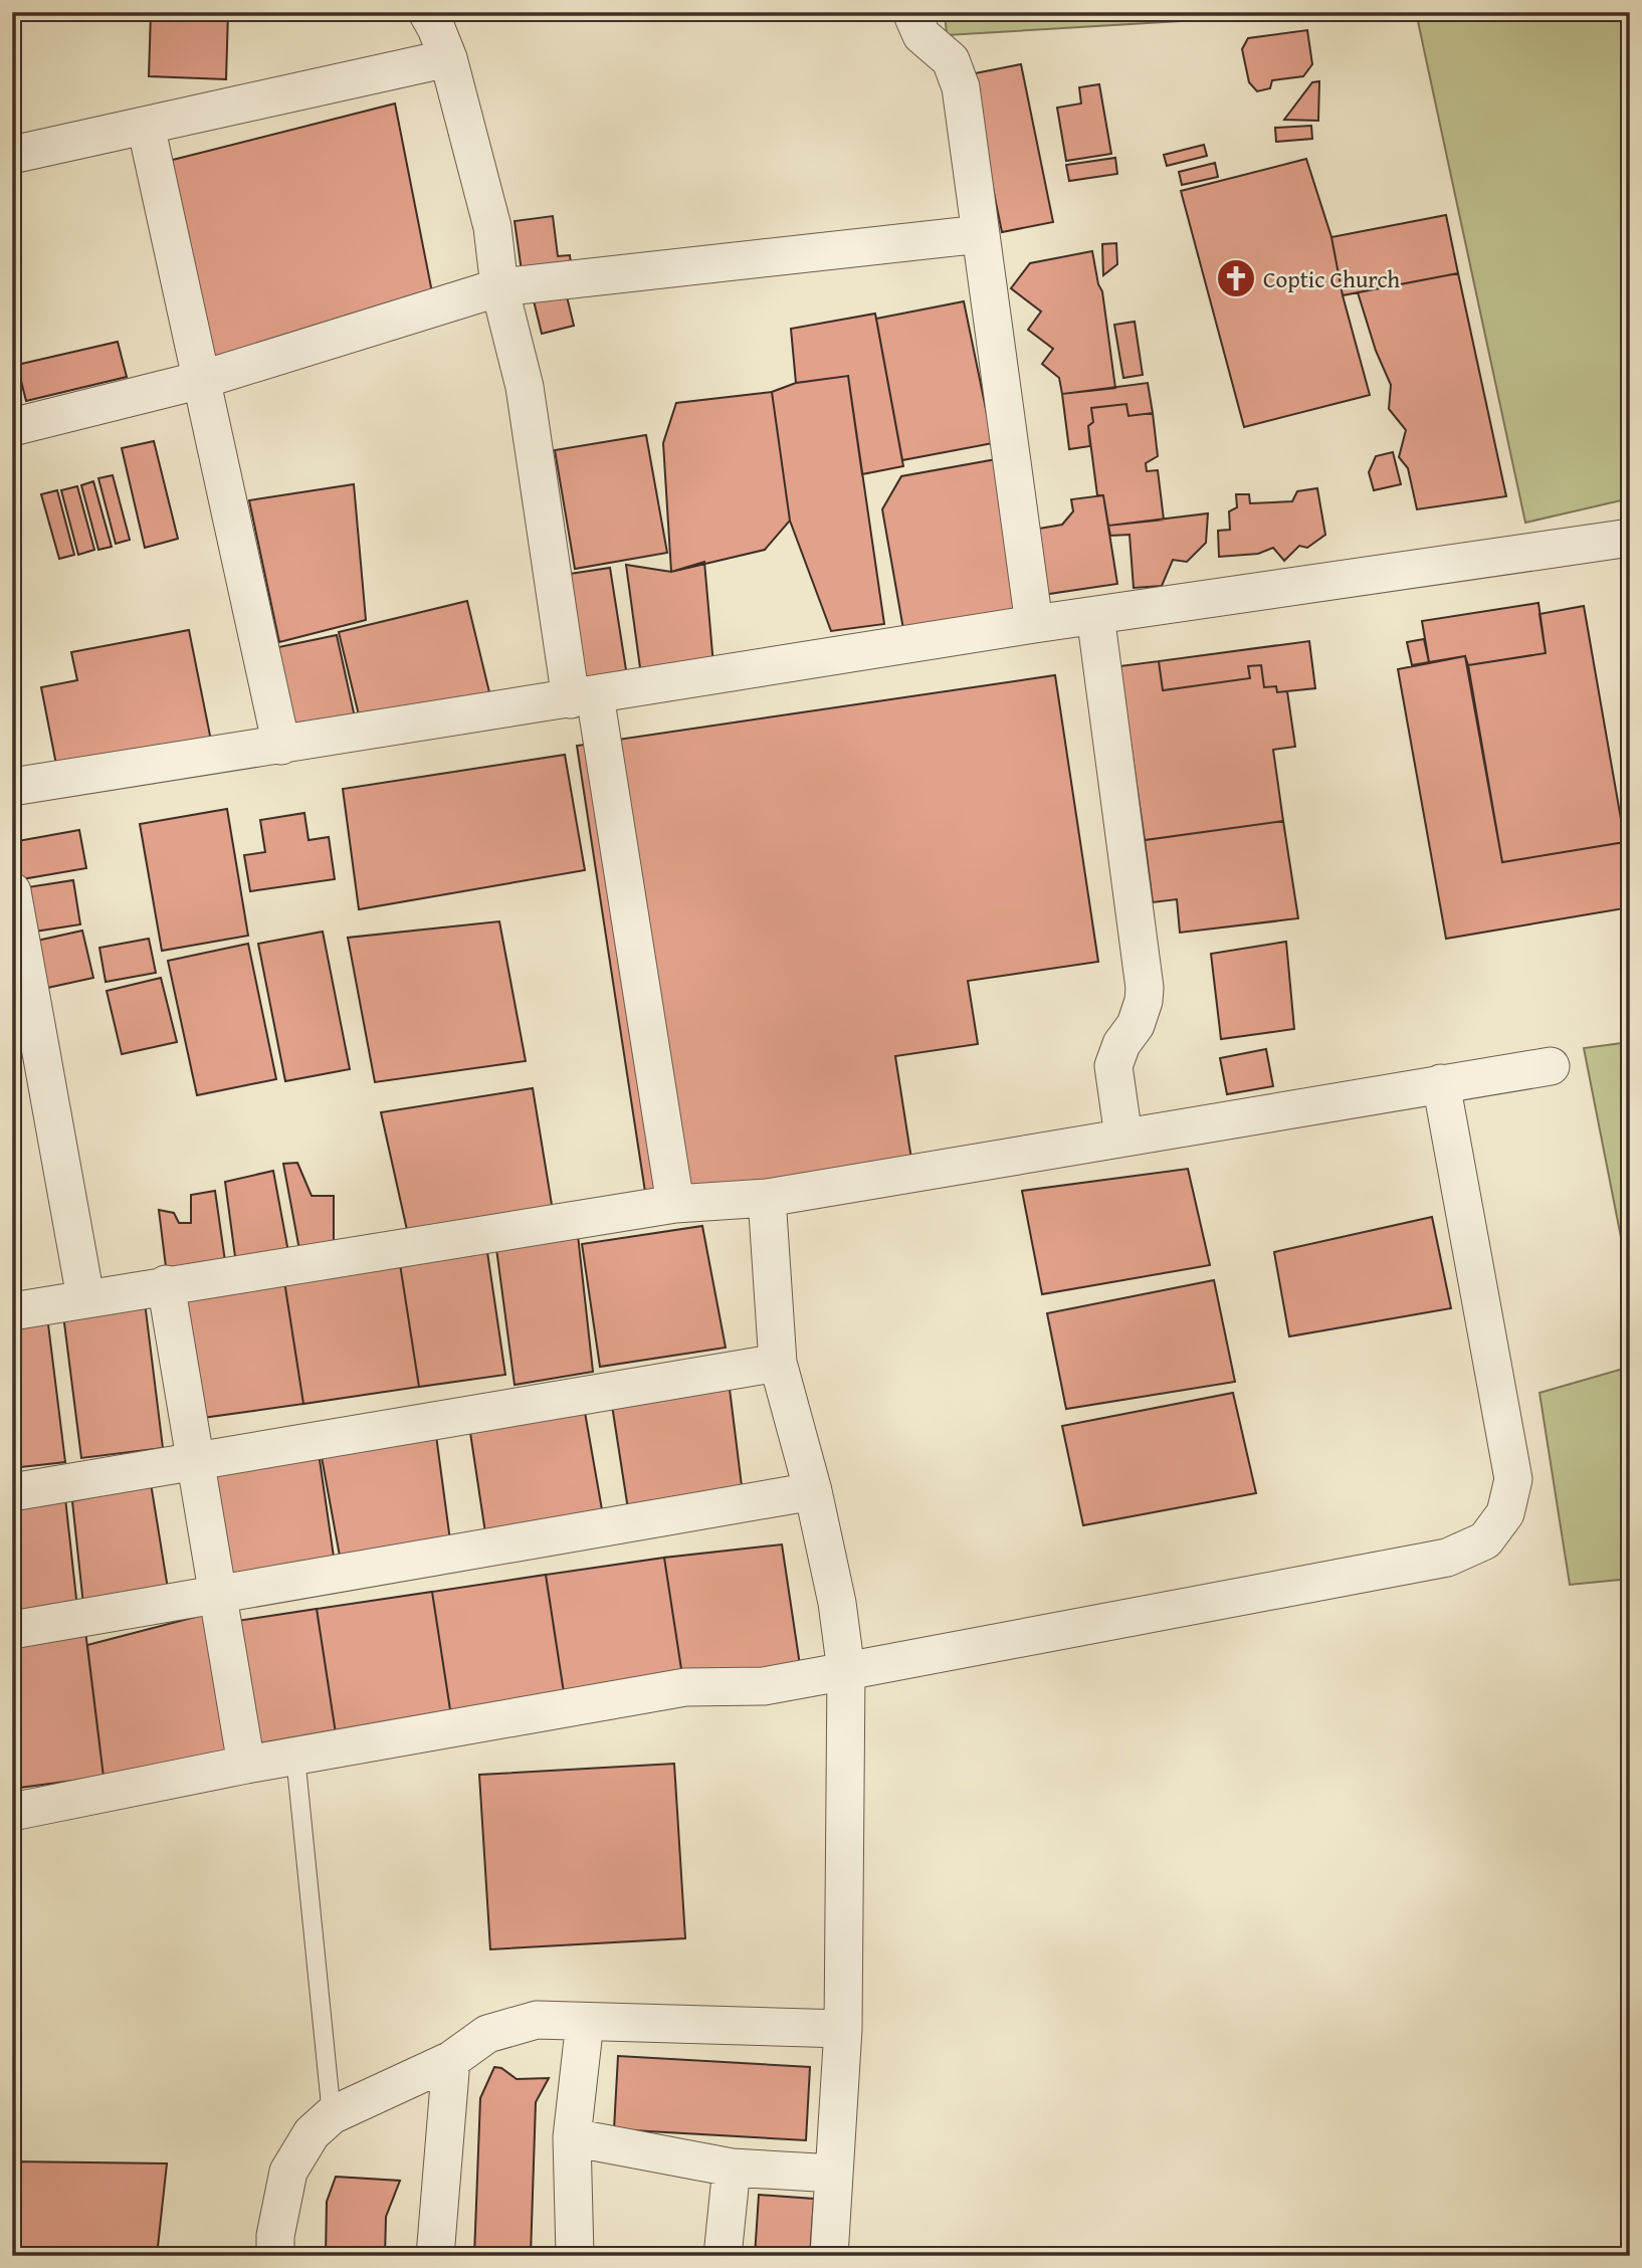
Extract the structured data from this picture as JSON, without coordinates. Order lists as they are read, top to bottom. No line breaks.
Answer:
{"places":{"church":["Coptic Church"]}}
